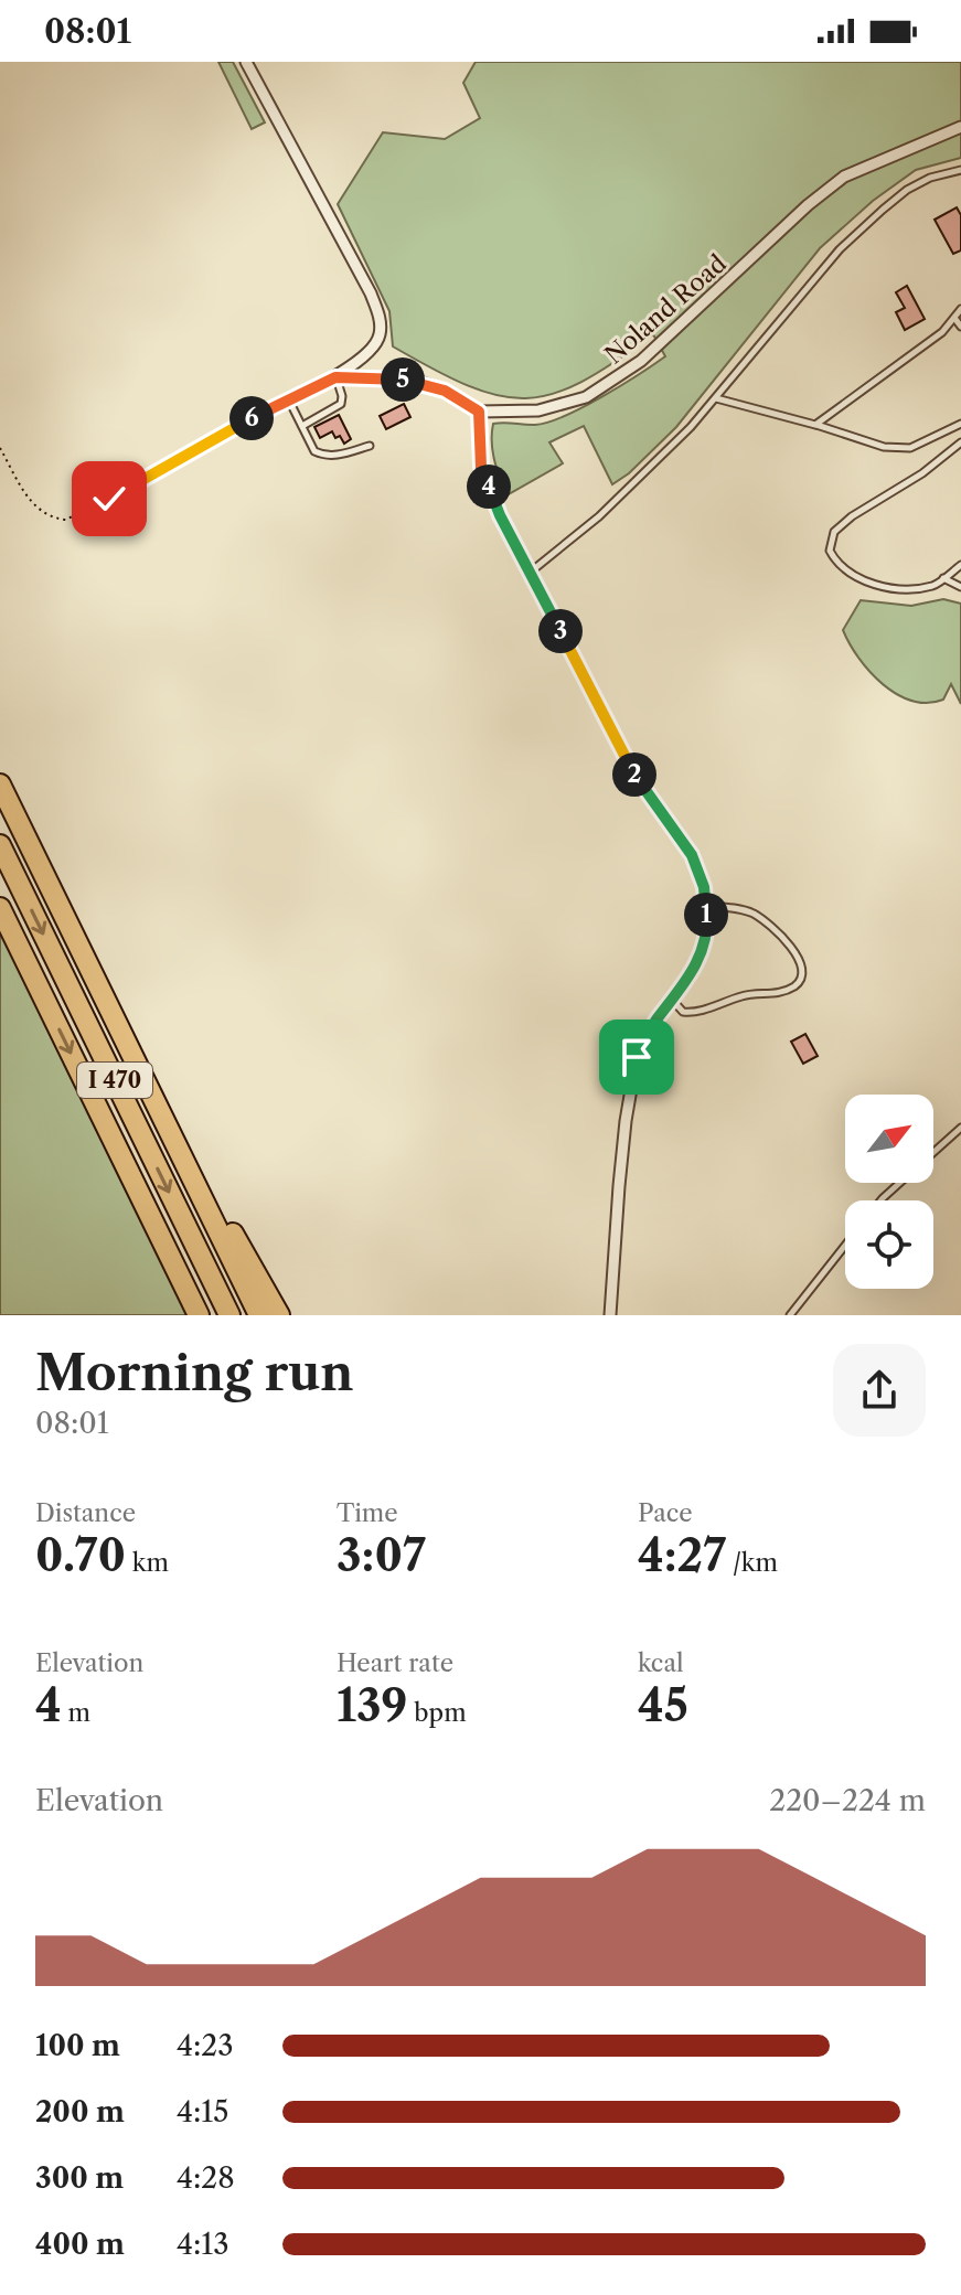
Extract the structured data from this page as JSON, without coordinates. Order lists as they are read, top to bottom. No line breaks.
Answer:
{"streets":{"highway":["I 470"],"street":["Noland Road"]},"north":"top right","page":{"status":"08:01","pins":["5","6","4","3","2","1"],"heading":["Morning run","08:01"],"stats":[["Distance","0.70 km"],["Time","3:07"],["Pace","4:27 /km"],["Elevation","4 m"],["Heart rate","139 bpm"],["kcal","45"]],"chart":["Elevation","220–224 m"],"list":[{"name":"100 m","note":"4:23"},{"name":"200 m","note":"4:15"},{"name":"300 m","note":"4:28"},{"name":"400 m","note":"4:13"}]}}
